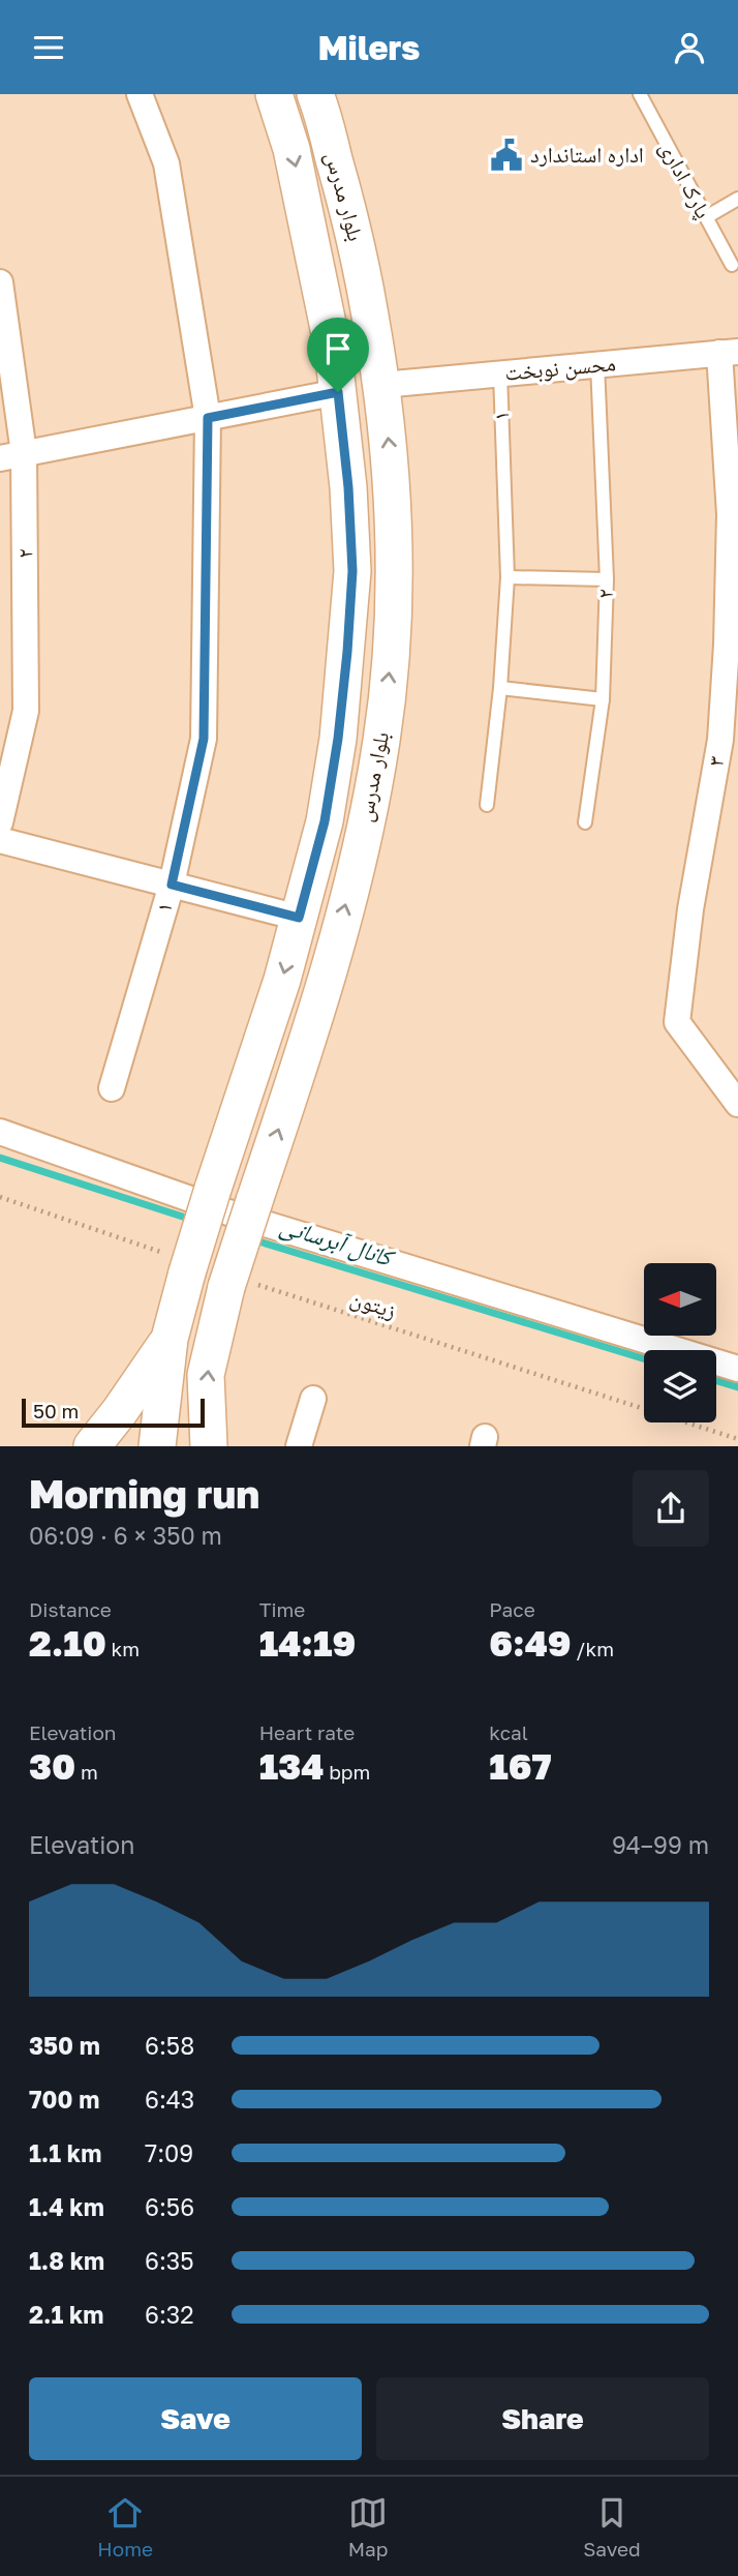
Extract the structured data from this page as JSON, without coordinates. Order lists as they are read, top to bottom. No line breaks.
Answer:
{"streets":{"street":["بلوار مدرس","محسن نوبخت","۱","۲","۳"],"lane":["پارک اداری"],"path":["زیتون"]},"crossings":[["بلوار مدرس","محسن نوبخت"],["بلوار مدرس","زیتون"],["محسن نوبخت","۱"],["محسن نوبخت","۲"],["محسن نوبخت","۳"]],"water":["کانال آبرسانی"],"places":{"public building":["اداره استاندارد"]},"scale_bar":"50 m","north":"left","page":{"header":"Milers","scale":"50 m","heading":["Morning run","06:09 · 6 × 350 m"],"stats":[["Distance","2.10 km"],["Time","14:19"],["Pace","6:49 /km"],["Elevation","30 m"],["Heart rate","134 bpm"],["kcal","167"]],"chart":["Elevation","94–99 m"],"list":[{"name":"350 m","note":"6:58"},{"name":"700 m","note":"6:43"},{"name":"1.1 km","note":"7:09"},{"name":"1.4 km","note":"6:56"},{"name":"1.8 km","note":"6:35"},{"name":"2.1 km","note":"6:32"}],"buttons":["Save","Share"],"tabs":["Home","Map","Saved"]}}
